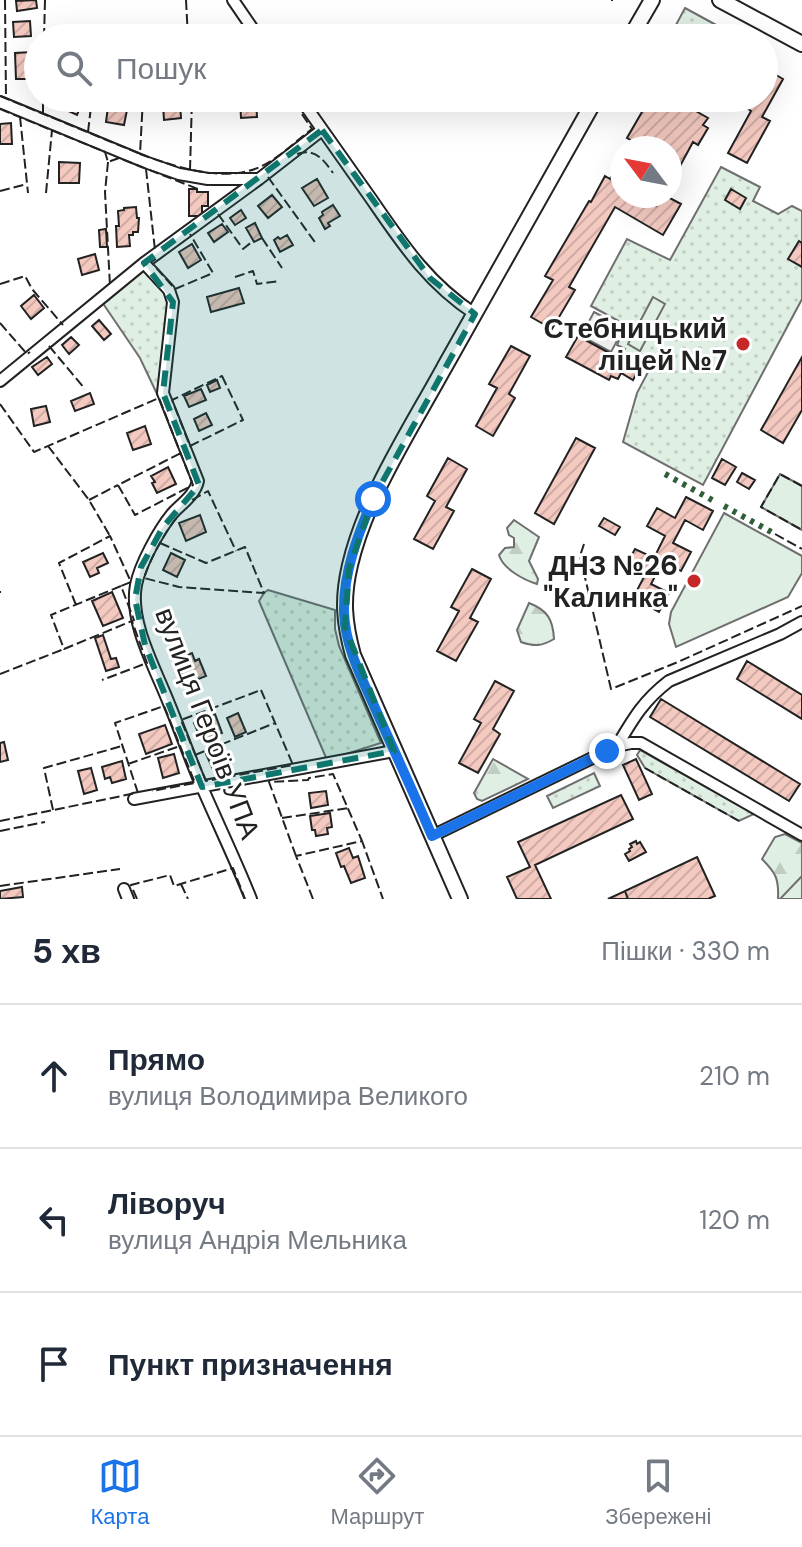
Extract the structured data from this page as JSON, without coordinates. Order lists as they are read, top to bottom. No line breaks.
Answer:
{"streets":{"street":["вулиця Героїв УПА"]},"places":["Стебницький ліцей №7","ДНЗ №26 \"Калинка\""],"north":"top left","page":{"search":"Пошук","heading":["5 хв","Пішки · 330 m"],"list":[["Прямо","вулиця Володимира Великого","210 m"],["Ліворуч","вулиця Андрія Мельника","120 m"],"Пункт призначення"],"nav":["Карта","Маршрут","Збережені"]}}
